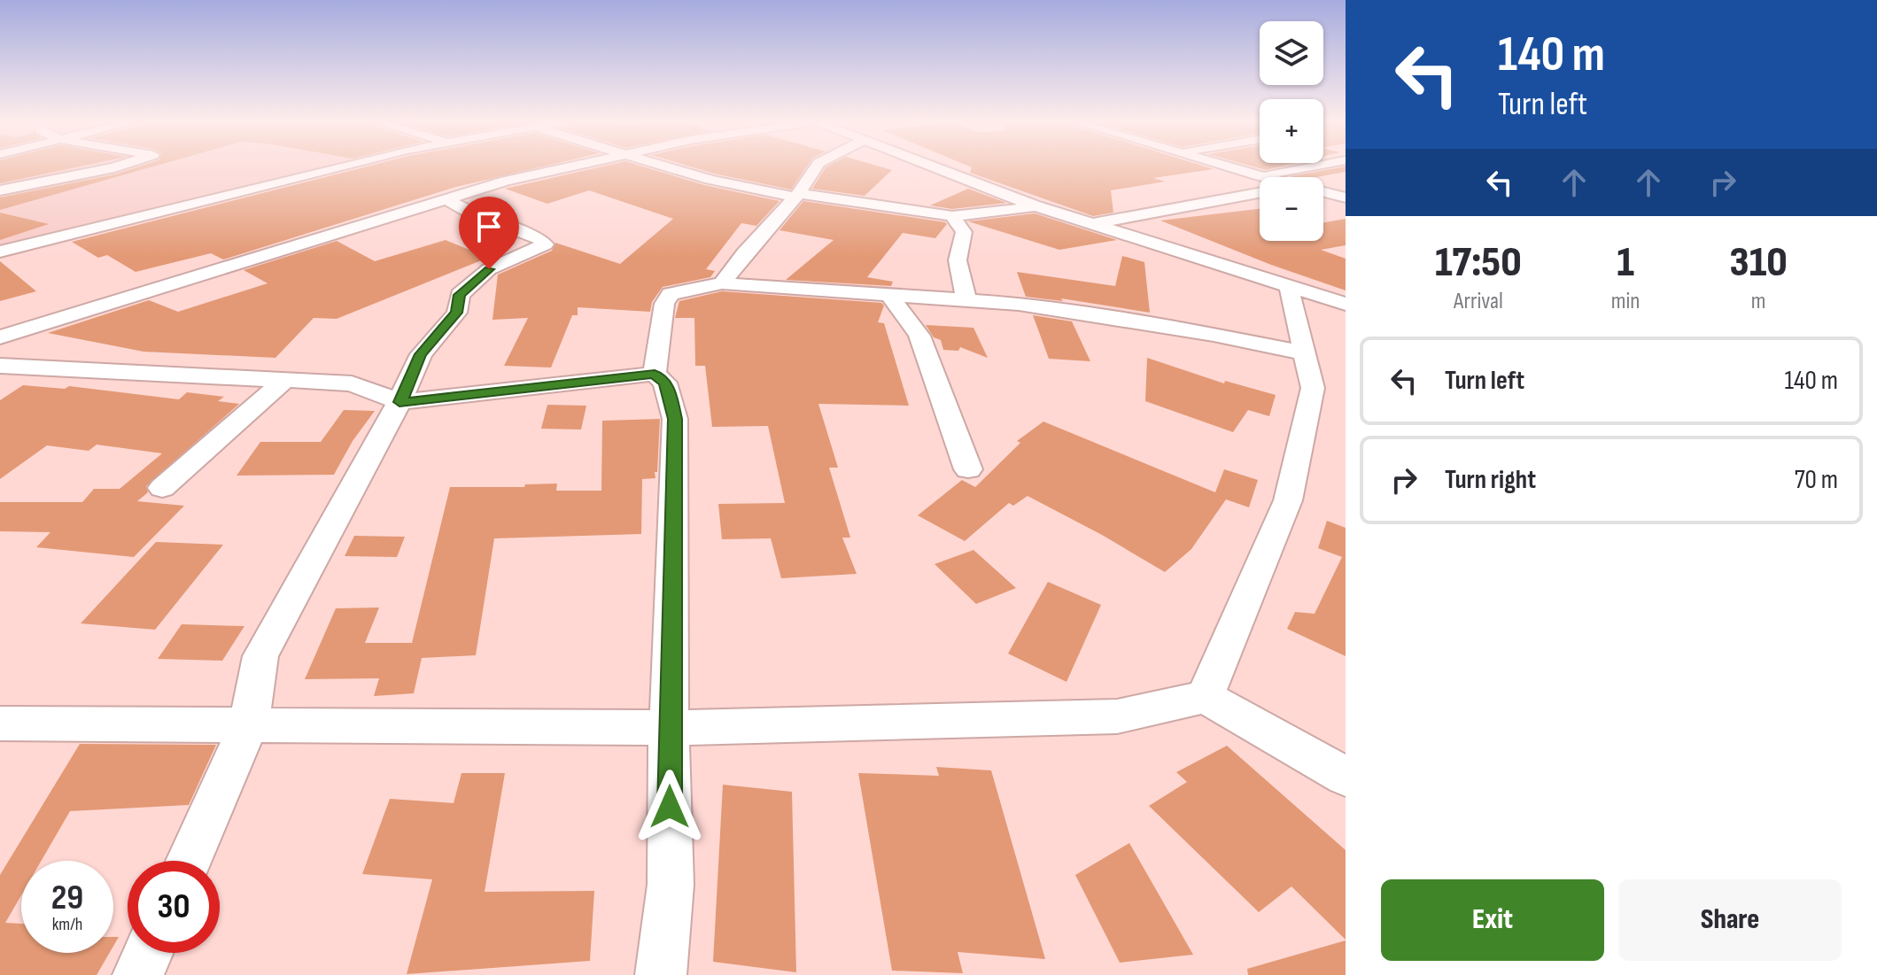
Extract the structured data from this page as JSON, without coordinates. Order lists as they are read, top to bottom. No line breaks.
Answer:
{"page":{"turn":["140 m","Turn left"],"map_buttons":["+","−"],"eta":["17:50","Arrival","1","min","310","m"],"list":[{"name":"Turn left","value":"140 m"},{"name":"Turn right","value":"70 m"}],"speed":"29 km/h","limit":"30","buttons":["Exit","Share"]}}
